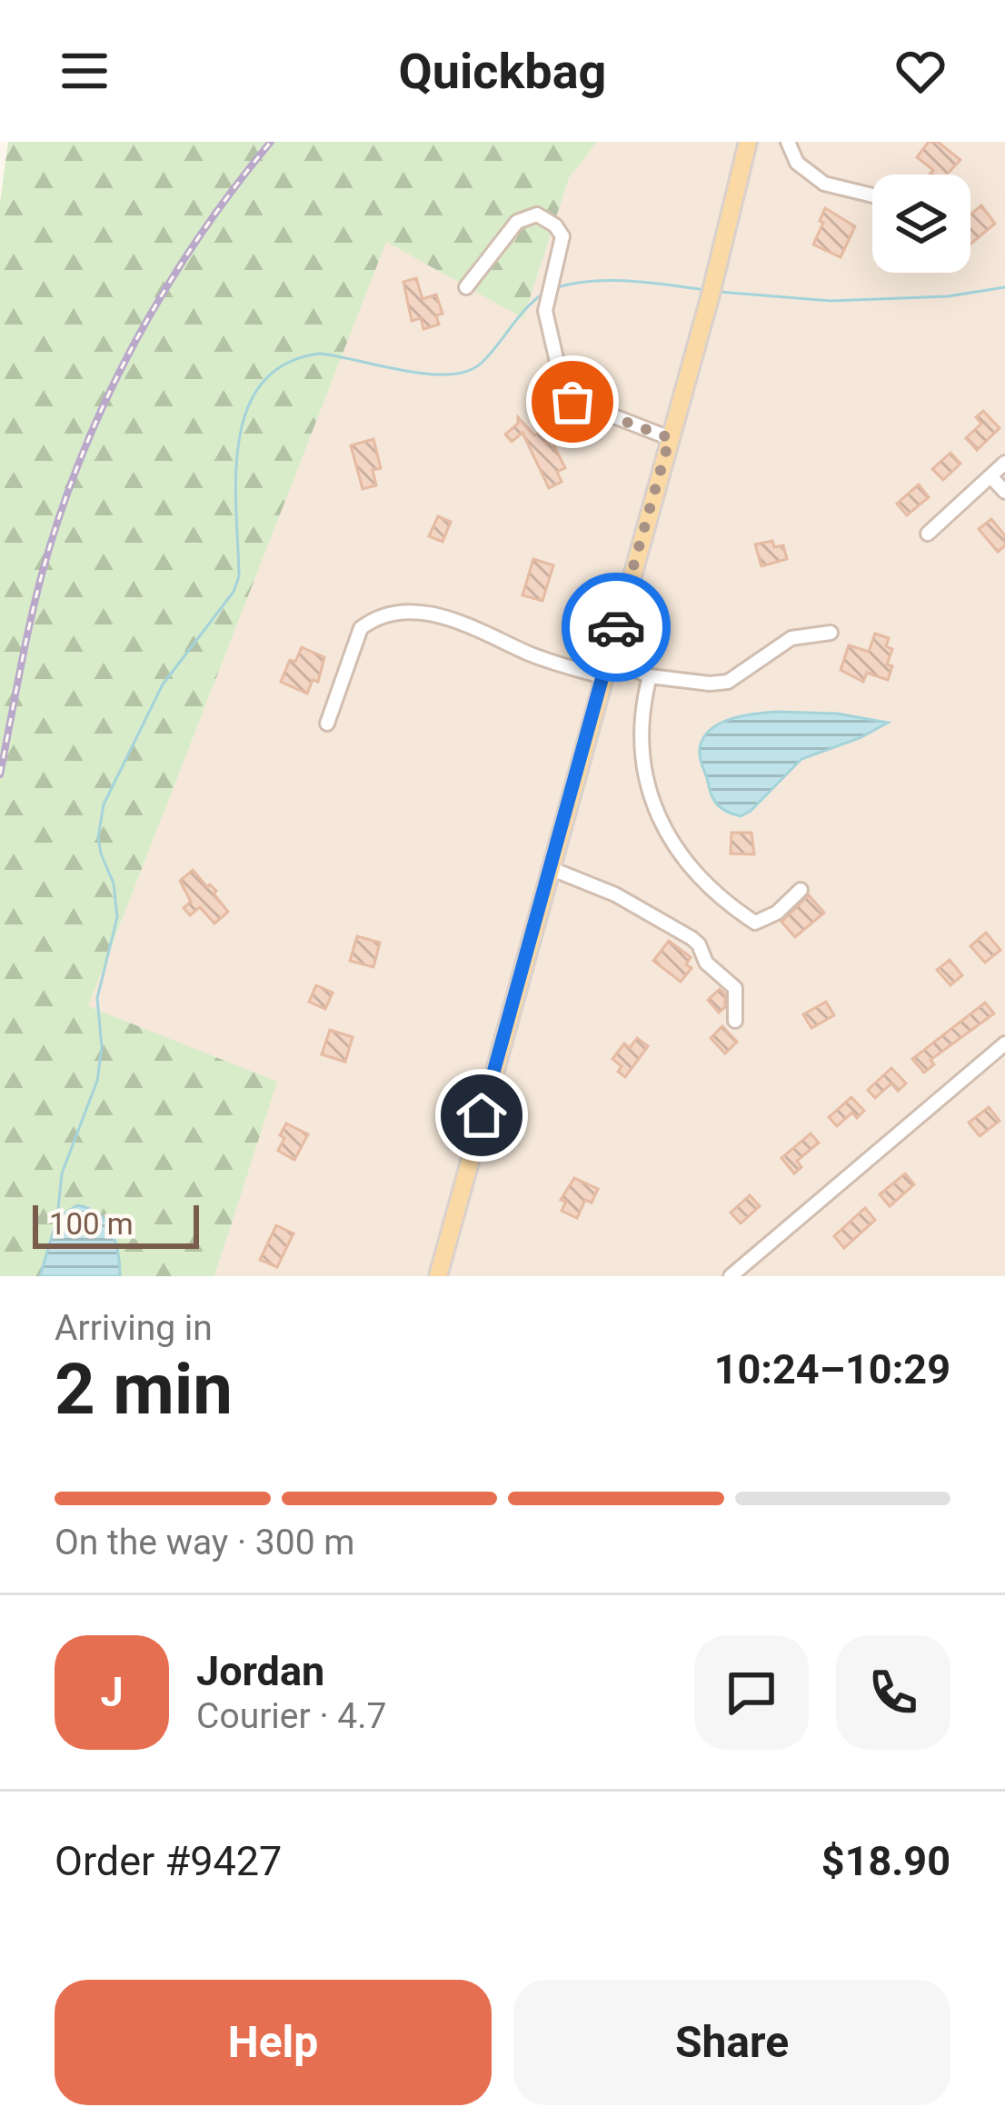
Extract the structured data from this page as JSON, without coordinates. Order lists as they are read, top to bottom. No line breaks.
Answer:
{"scale_bar":"100 m","page":{"header":"Quickbag","scale":"100 m","heading":["2 min","Arriving in","10:24–10:29"],"panel":["Jordan","Courier · 4.7","Order #9427","$18.90"],"bar":"On the way · 300 m","round":"J","buttons":["Help","Share"]}}
